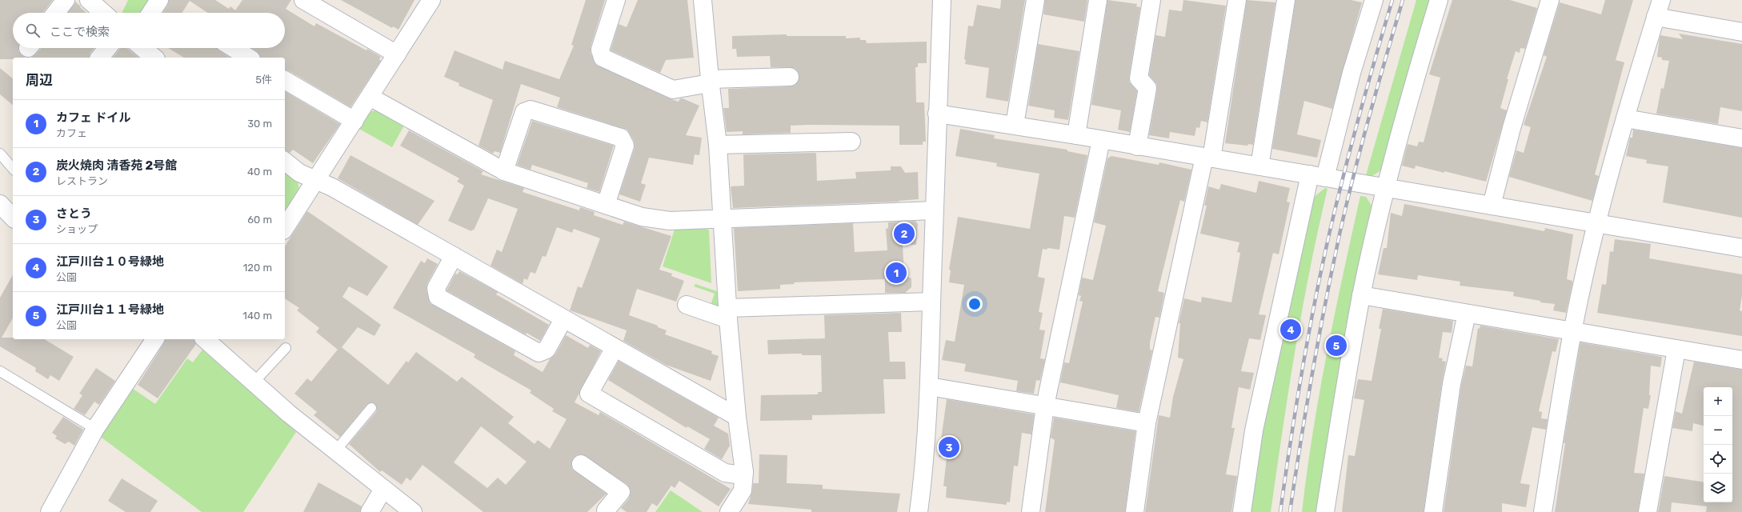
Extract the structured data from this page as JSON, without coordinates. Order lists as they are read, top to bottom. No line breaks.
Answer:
{"page":{"search":"ここで検索","heading":["周辺","5件"],"list":[{"mark":"1","name":"カフェ ドイル","note":"カフェ","value":"30 m"},{"mark":"2","name":"炭火焼肉 清香苑 2号館","note":"レストラン","value":"40 m"},{"mark":"3","name":"さとう","note":"ショップ","value":"60 m"},{"mark":"4","name":"江戸川台１０号緑地","note":"公園","value":"120 m"},{"mark":"5","name":"江戸川台１１号緑地","note":"公園","value":"140 m"}],"pins":["2","1","4","5","3"],"map_buttons":["+","−"]}}
